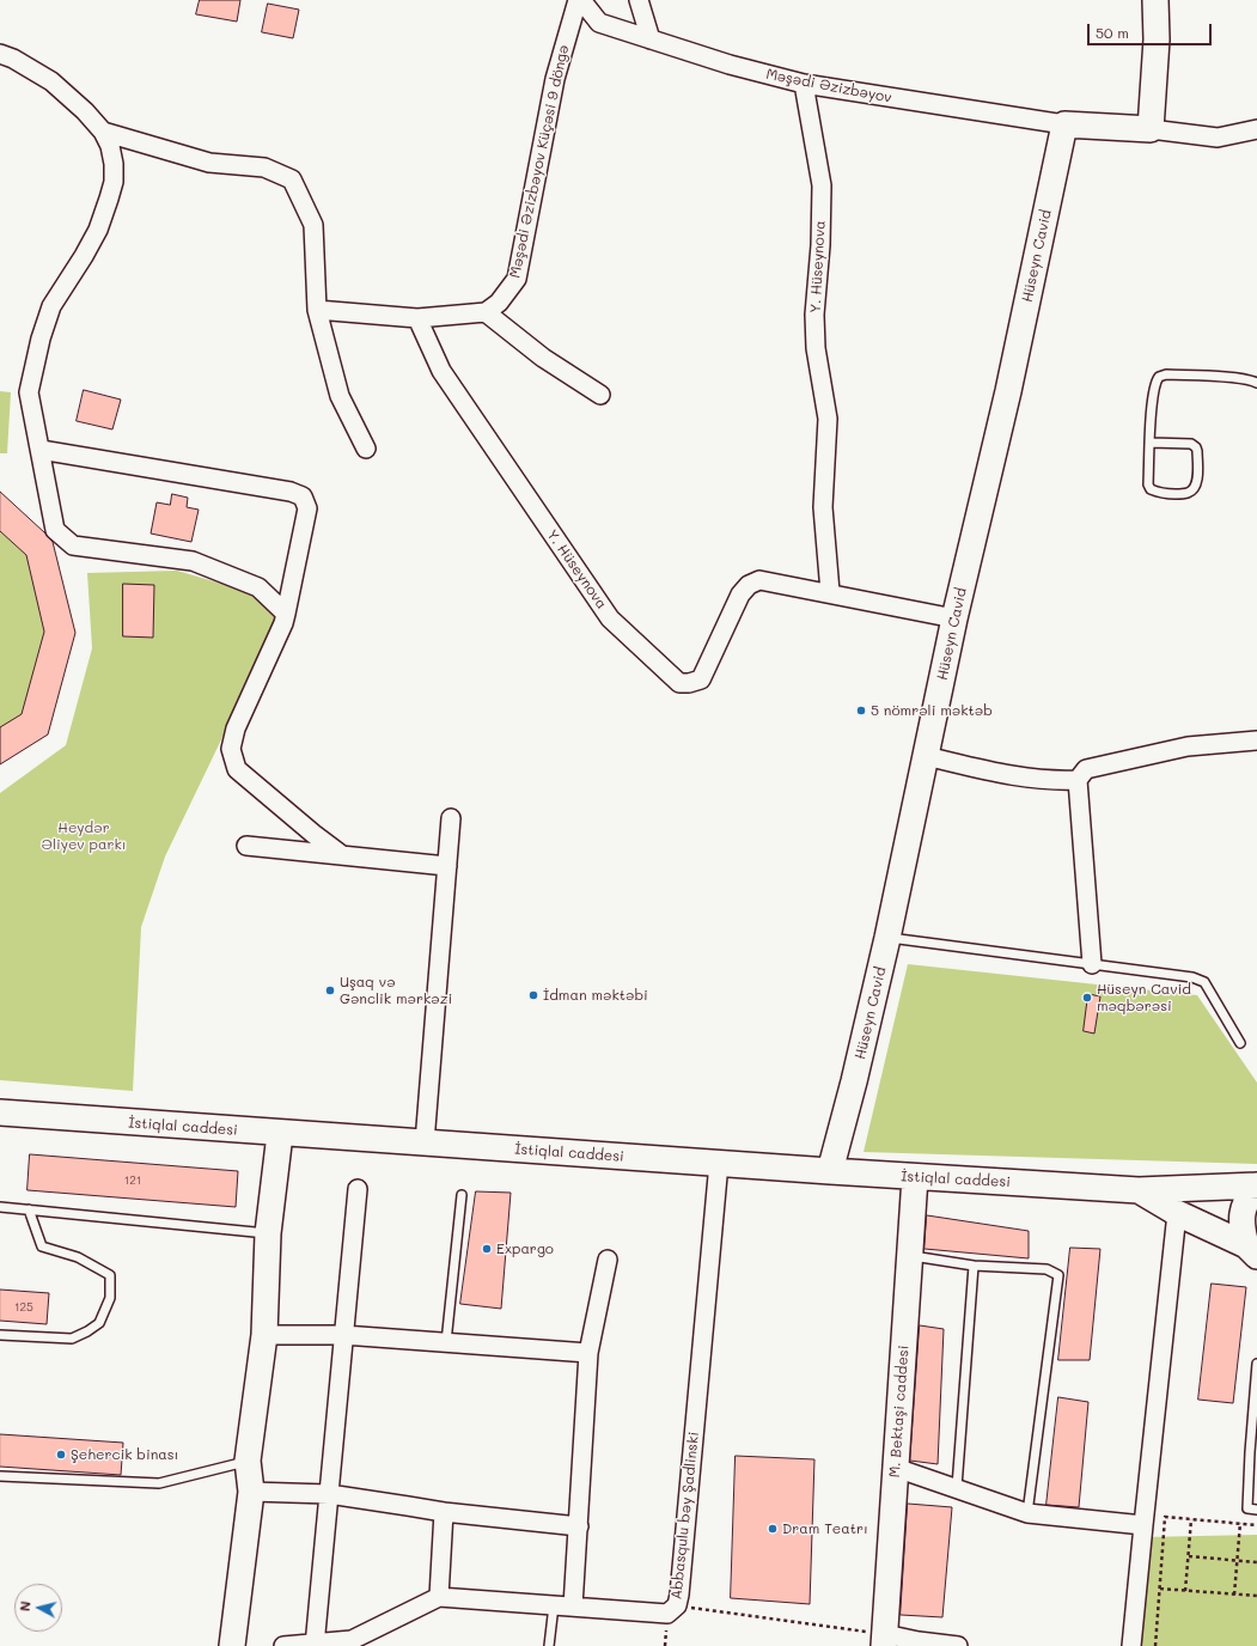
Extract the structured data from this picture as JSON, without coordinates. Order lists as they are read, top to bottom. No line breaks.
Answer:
{"streets":{"main road":["Hüseyn Cavid","İstiqlal caddesi","M. Bektaşi caddesi"],"street":["Məşədi Əzizbəyov","Məşədi Əzizbəyov Küçəsi 9 döngə","Y. Hüseynova","Abbasqulu bəy Şadlinski"]},"crossings":[["Məşədi Əzizbəyov","Məşədi Əzizbəyov Küçəsi 9 döngə"],["Məşədi Əzizbəyov","Hüseyn Cavid"],["Məşədi Əzizbəyov","Y. Hüseynova"],["Hüseyn Cavid","Y. Hüseynova"],["Hüseyn Cavid","İstiqlal caddesi"],["İstiqlal caddesi","M. Bektaşi caddesi"],["İstiqlal caddesi","Abbasqulu bəy Şadlinski"]],"parks":["Heydər Əliyev parkı"],"places":["5 nömrəli məktəb","Uşaq və Gənclik mərkəzi","İdman məktəbi","Hüseyn Cavid məqbərəsi","Expargo","Şehercik binası","Dram Teatrı"],"house_numbers":["121","125"],"scale_bar":"50 m","north":"left"}
